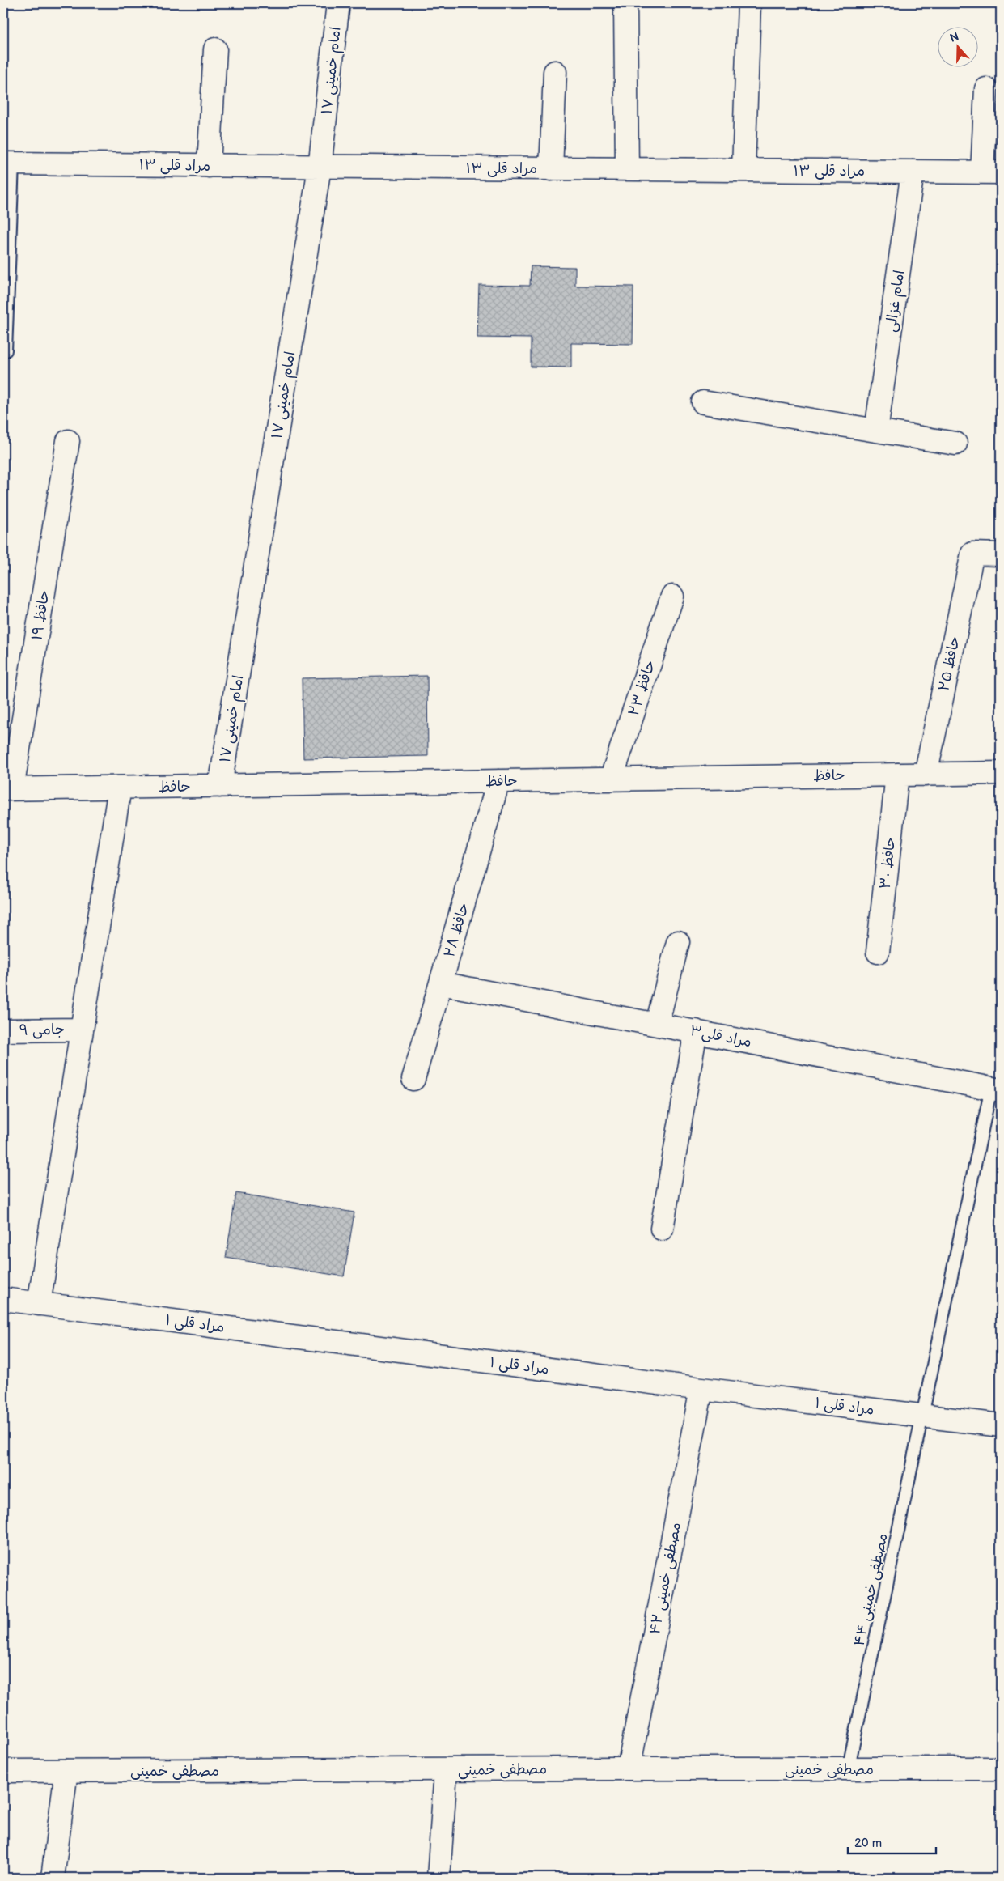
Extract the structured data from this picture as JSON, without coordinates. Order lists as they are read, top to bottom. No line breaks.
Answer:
{"streets":{"street":["امام خمینی ۱۷","مراد قلی ۱۳","امام غزالی","حافظ ۱۹","حافظ ۲۵","حافظ ۲۳","حافظ","حافظ ۳۰","حافظ ۲۸","جامی ۹","مراد قلی۳","مراد قلی ۱","مصطفی خمینی ۴۲","مصطفی خمینی"],"lane":["مصطفی خمینی ۴۴"]},"crossings":[["امام خمینی ۱۷","مراد قلی ۱۳"],["امام خمینی ۱۷","حافظ"],["مراد قلی ۱۳","امام غزالی"],["حافظ ۱۹","حافظ"],["حافظ ۲۵","حافظ"],["حافظ ۲۳","حافظ"],["حافظ","حافظ ۳۰"],["حافظ","حافظ ۲۸"],["حافظ ۲۸","مراد قلی۳"],["مراد قلی۳","مصطفی خمینی ۴۴"],["مراد قلی ۱","مصطفی خمینی ۴۲"],["مراد قلی ۱","مصطفی خمینی ۴۴"],["مصطفی خمینی ۴۲","مصطفی خمینی"],["مصطفی خمینی ۴۴","مصطفی خمینی"]],"scale_bar":"20 m","north":"top"}
